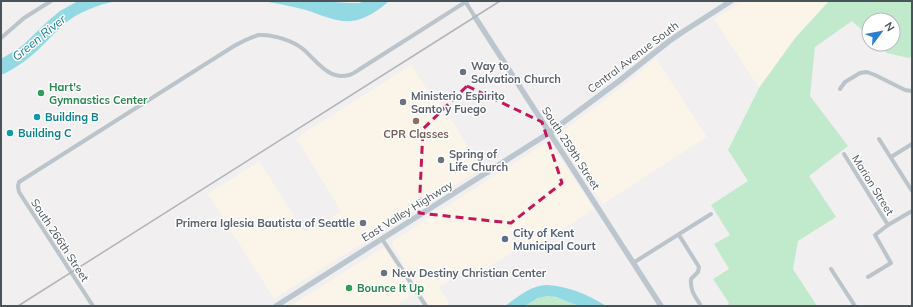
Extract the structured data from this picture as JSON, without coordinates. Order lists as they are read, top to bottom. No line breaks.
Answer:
{"streets":{"main road":["Central Avenue South","South 259th Street","East Valley Highway"],"street":["Marion Street","South 266th Street"]},"crossings":[["Central Avenue South","South 259th Street"],["Central Avenue South","East Valley Highway"],["South 259th Street","East Valley Highway"],["South 259th Street","South 266th Street"]],"water":["Green River"],"places":["Way to Salvation Church","Hart's Gymnastics Center","Ministerio Espirito Santo y Fuego","Building B","CPR Classes","Building C","Spring of Life Church","Primera Iglesia Bautista of Seattle","City of Kent Municipal Court","New Destiny Christian Center","Bounce It Up"],"north":"top right"}
